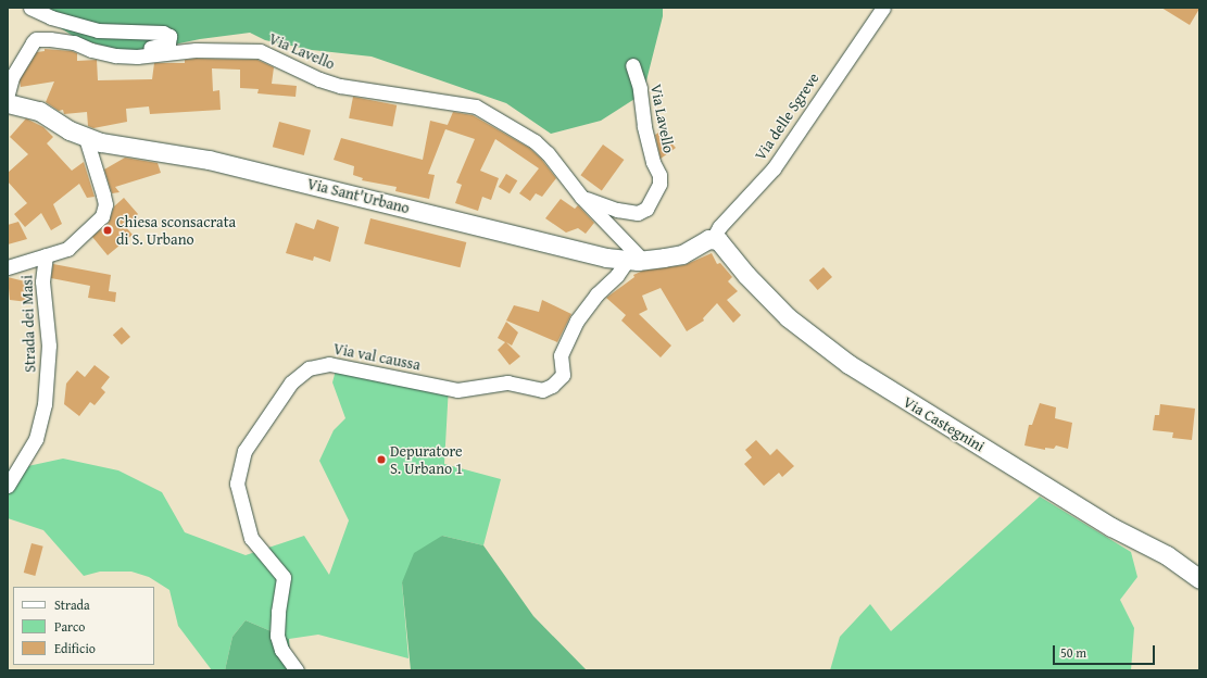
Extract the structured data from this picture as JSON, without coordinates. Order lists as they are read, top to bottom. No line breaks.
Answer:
{"streets":{"street":["Via Lavello","Via delle Sgreve","Via Sant'Urbano","Strada dei Masi","Via val caussa","Via Castegnini"]},"crossings":[["Via Lavello","Via Sant'Urbano"],["Via Lavello","Via val caussa"],["Via delle Sgreve","Via Sant'Urbano"],["Via delle Sgreve","Via Castegnini"],["Via Sant'Urbano","Via val caussa"],["Via Sant'Urbano","Via Castegnini"]],"places":["Chiesa sconsacrata di S. Urbano","Depuratore S. Urbano 1"],"legend":["Strada","Parco","Edificio"],"scale_bar":"50 m"}
